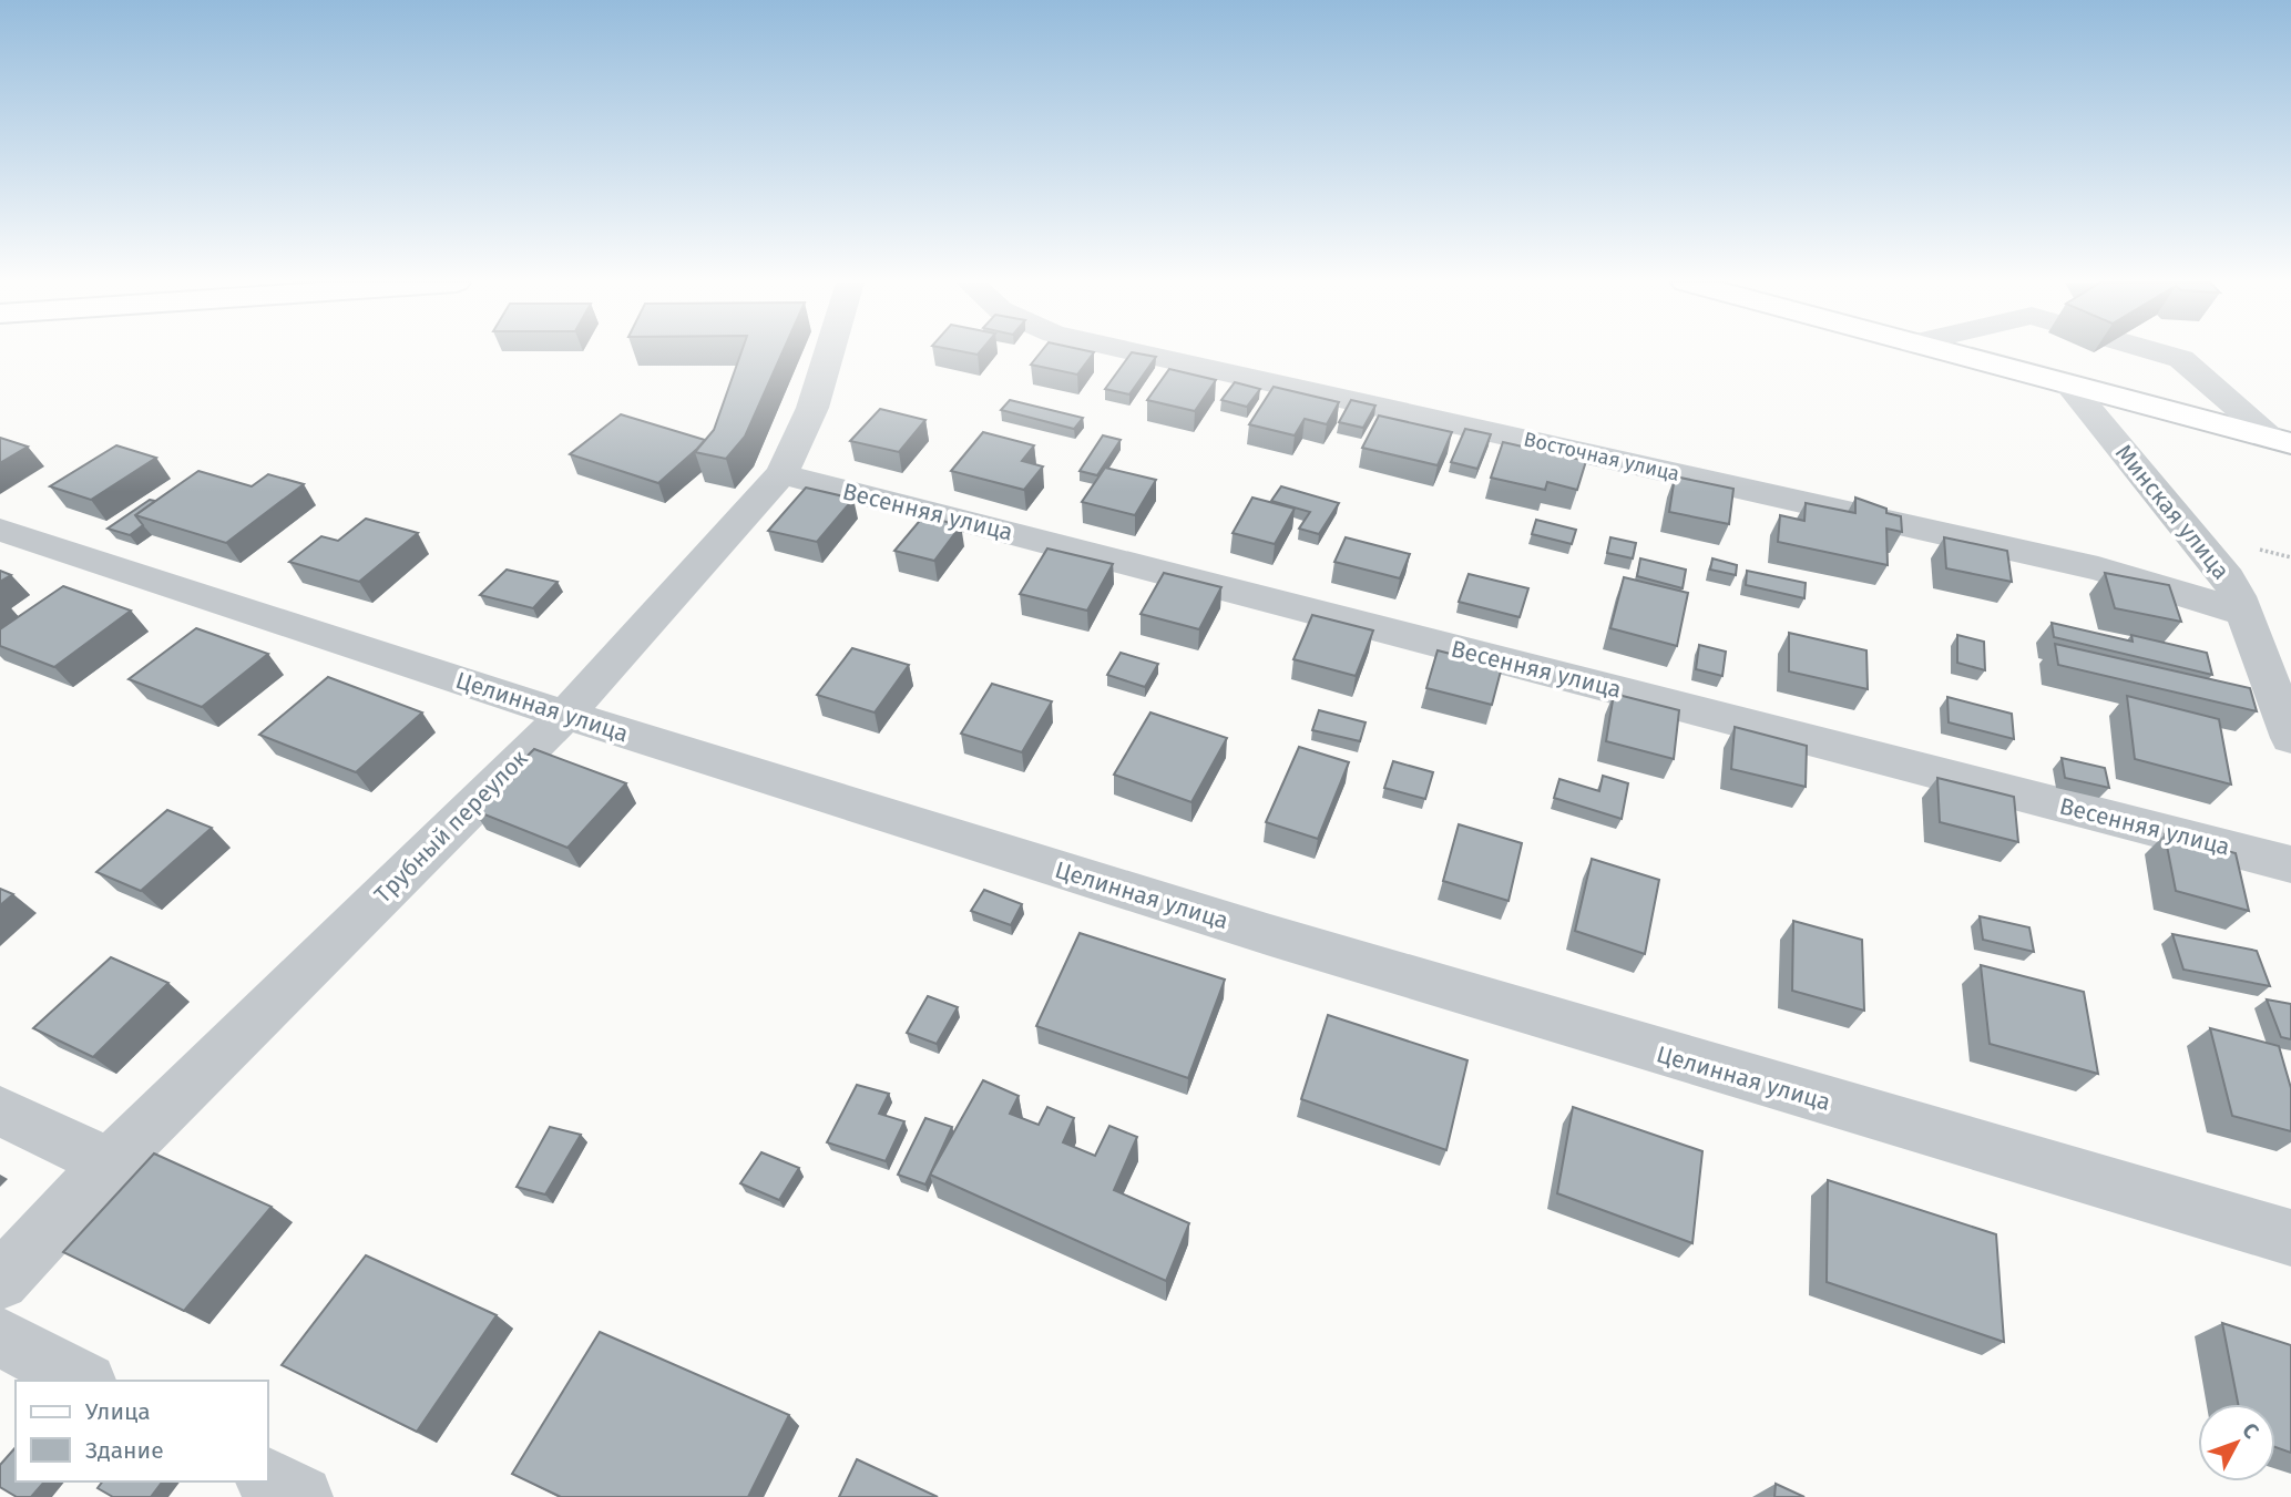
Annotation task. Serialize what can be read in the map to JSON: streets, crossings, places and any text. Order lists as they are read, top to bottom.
{
  "streets": {
    "street": [
      "Восточная улица",
      "Весенняя улица",
      "Минская улица",
      "Целинная улица",
      "Трубный переулок"
    ]
  },
  "crossings": [
    ["Восточная улица", "Минская улица"],
    ["Весенняя улица", "Трубный переулок"],
    ["Целинная улица", "Трубный переулок"]
  ],
  "legend": ["Улица", "Здание"],
  "north": "top right"
}
